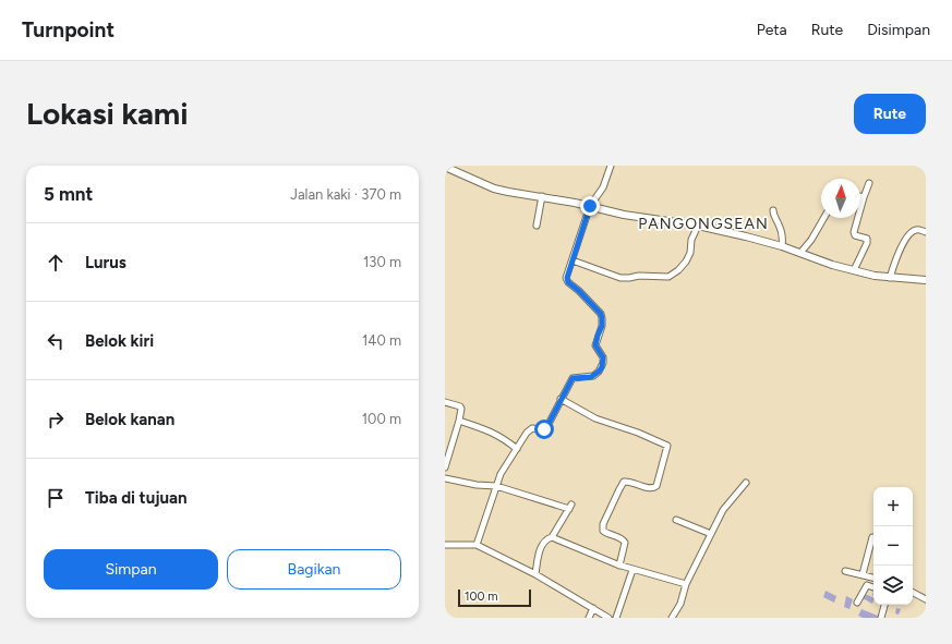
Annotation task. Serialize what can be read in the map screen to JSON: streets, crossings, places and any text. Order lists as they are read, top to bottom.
{
  "districts": ["PANGONGSEAN"],
  "scale_bar": "100 m",
  "north": "top",
  "page": {
    "header": "Turnpoint",
    "nav": ["Peta", "Rute", "Disimpan"],
    "buttons": [
      "Rute",
      ["Simpan", "Bagikan"]
    ],
    "title": "Lokasi kami",
    "heading": ["5 mnt", "Jalan kaki · 370 m"],
    "list": [
      ["Lurus", "130 m"],
      ["Belok kiri", "140 m"],
      ["Belok kanan", "100 m"],
      "Tiba di tujuan"
    ],
    "map_buttons": ["+", "−"],
    "scale": "100 m"
  }
}
